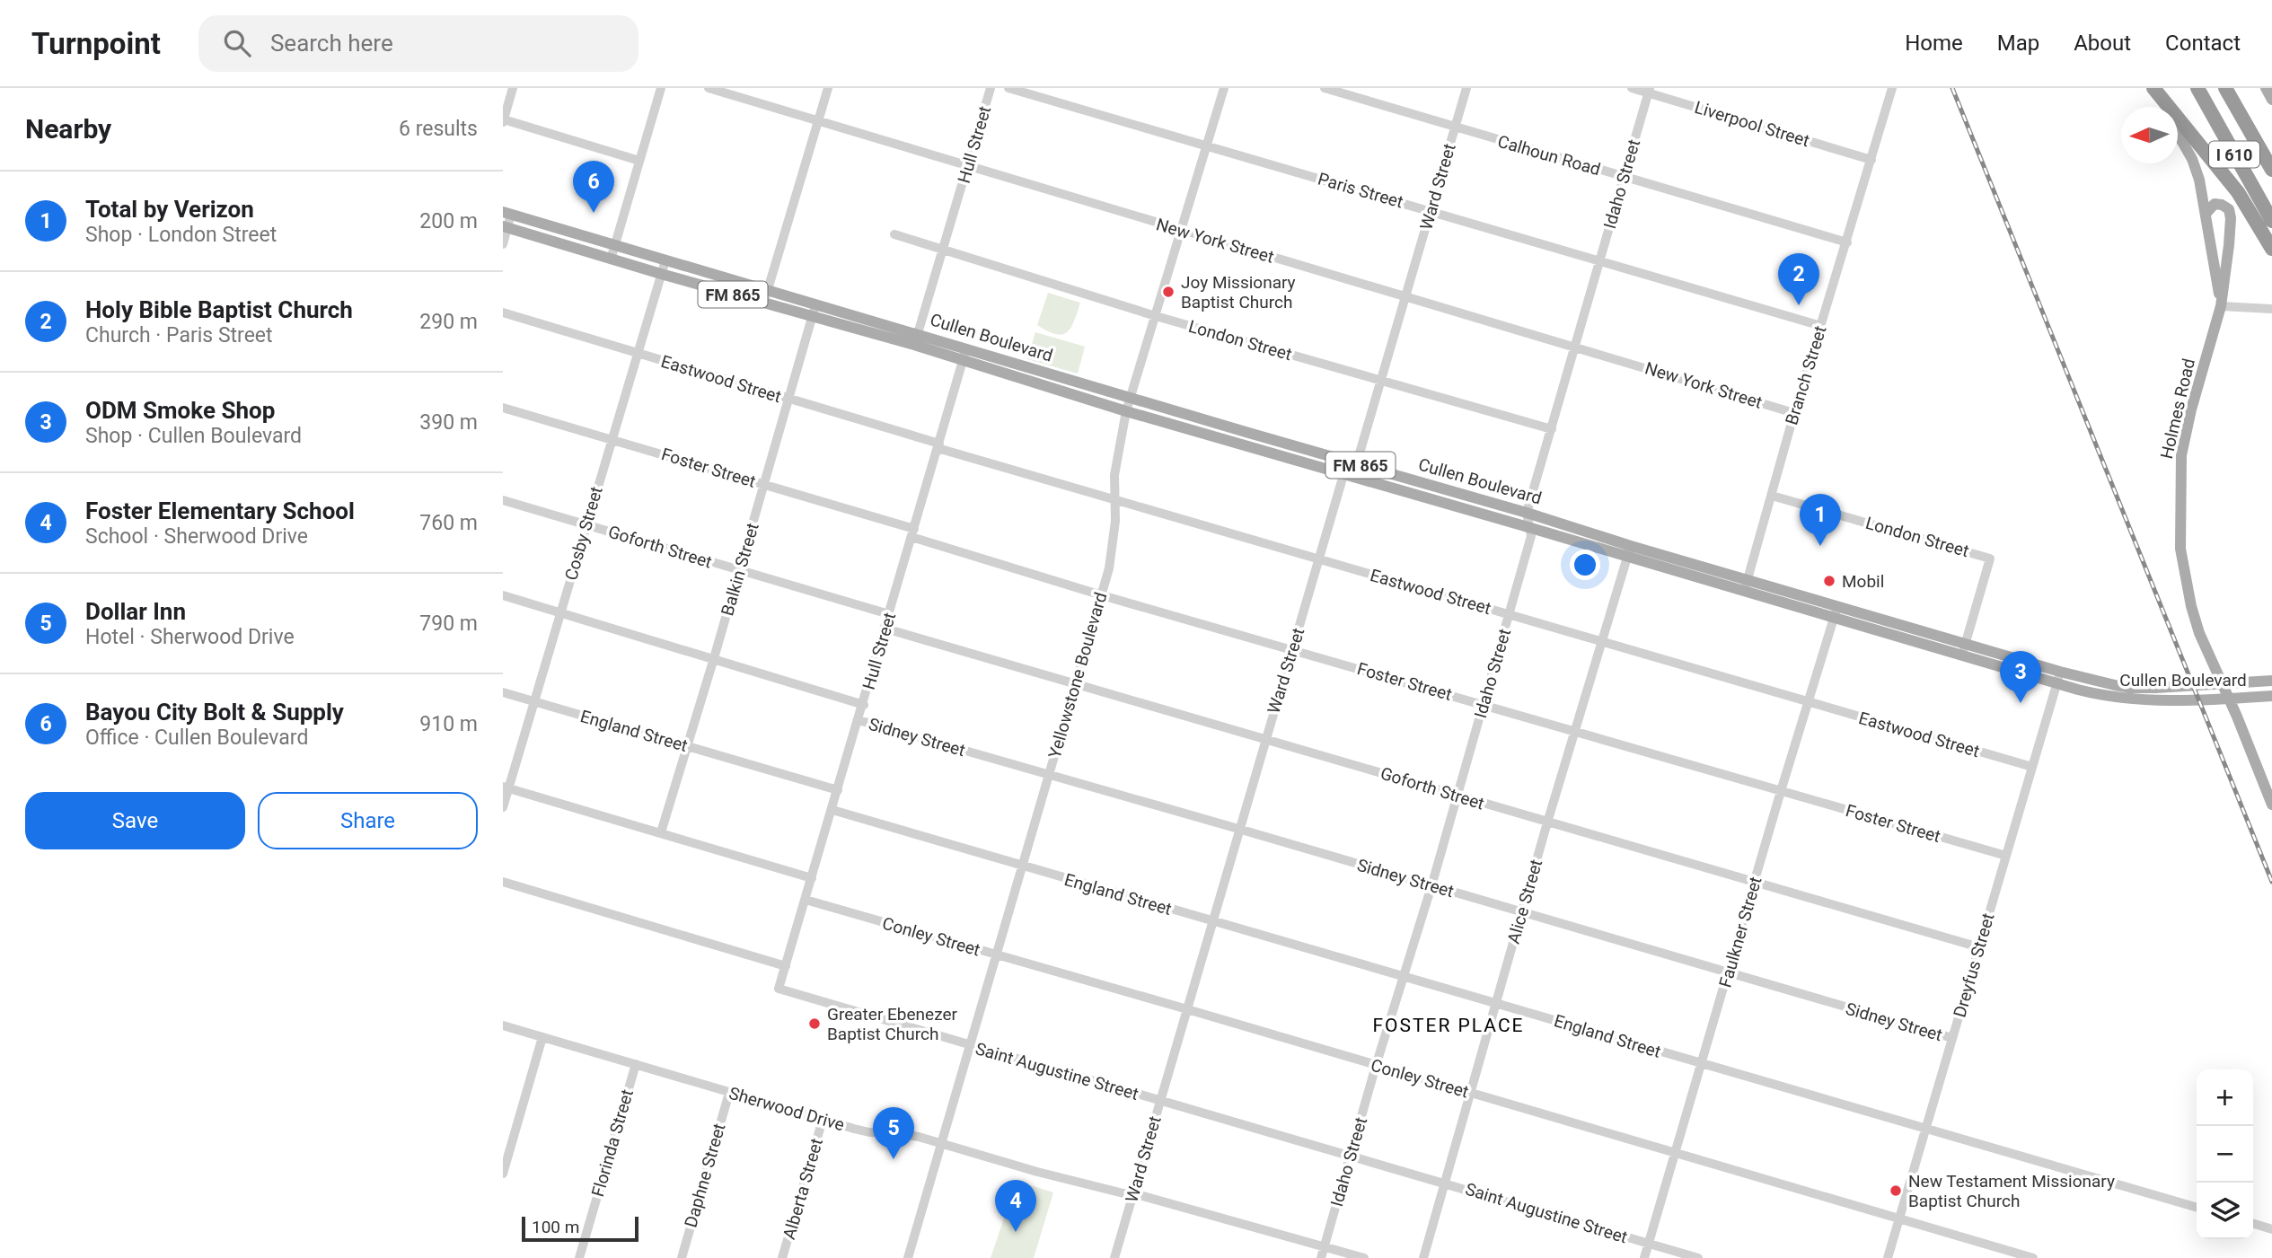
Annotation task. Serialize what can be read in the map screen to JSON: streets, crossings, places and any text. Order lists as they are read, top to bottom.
{
  "streets": {
    "highway": ["I 610"],
    "main road": ["FM 865", "Cullen Boulevard", "Holmes Road"],
    "street": [
      "Liverpool Street",
      "Hull Street",
      "Calhoun Road",
      "Idaho Street",
      "Ward Street",
      "Paris Street",
      "New York Street",
      "London Street",
      "Branch Street",
      "Eastwood Street",
      "Foster Street",
      "Cosby Street",
      "Goforth Street",
      "Balkin Street",
      "Yellowstone Boulevard",
      "England Street",
      "Sidney Street",
      "Alice Street",
      "Faulkner Street",
      "Conley Street",
      "Dreyfus Street",
      "Saint Augustine Street",
      "Sherwood Drive",
      "Florinda Street",
      "Daphne Street",
      "Alberta Street"
    ]
  },
  "crossings": [
    ["Liverpool Street", "Idaho Street"],
    ["Liverpool Street", "Branch Street"],
    ["Hull Street", "New York Street"],
    ["Hull Street", "Cullen Boulevard"],
    ["Hull Street", "London Street"],
    ["Hull Street", "Eastwood Street"],
    ["Hull Street", "Foster Street"],
    ["Hull Street", "Goforth Street"],
    ["Hull Street", "England Street"],
    ["Hull Street", "Sidney Street"],
    ["Hull Street", "Conley Street"],
    ["Hull Street", "Saint Augustine Street"],
    ["Calhoun Road", "Idaho Street"],
    ["Calhoun Road", "Ward Street"],
    ["Calhoun Road", "Branch Street"],
    ["Idaho Street", "Paris Street"],
    ["Idaho Street", "New York Street"],
    ["Idaho Street", "Cullen Boulevard"],
    ["Idaho Street", "London Street"],
    ["Idaho Street", "Eastwood Street"],
    ["Idaho Street", "Foster Street"],
    ["Idaho Street", "Goforth Street"],
    ["Idaho Street", "England Street"],
    ["Idaho Street", "Sidney Street"],
    ["Idaho Street", "Conley Street"],
    ["Idaho Street", "Saint Augustine Street"],
    ["Idaho Street", "Sherwood Drive"],
    ["Ward Street", "Paris Street"],
    ["Ward Street", "New York Street"],
    ["Ward Street", "Cullen Boulevard"],
    ["Ward Street", "London Street"],
    ["Ward Street", "Eastwood Street"],
    ["Ward Street", "Foster Street"],
    ["Ward Street", "Goforth Street"],
    ["Ward Street", "England Street"],
    ["Ward Street", "Sidney Street"],
    ["Ward Street", "Conley Street"],
    ["Ward Street", "Saint Augustine Street"],
    ["Ward Street", "Sherwood Drive"],
    ["Paris Street", "Branch Street"],
    ["Paris Street", "Yellowstone Boulevard"],
    ["New York Street", "Branch Street"],
    ["New York Street", "Yellowstone Boulevard"],
    ["Cullen Boulevard", "London Street"],
    ["Cullen Boulevard", "Branch Street"],
    ["Cullen Boulevard", "Holmes Road"],
    ["Cullen Boulevard", "Cosby Street"],
    ["Cullen Boulevard", "Balkin Street"],
    ["Cullen Boulevard", "Yellowstone Boulevard"],
    ["Cullen Boulevard", "Alice Street"],
    ["Cullen Boulevard", "Faulkner Street"],
    ["Cullen Boulevard", "Dreyfus Street"],
    ["London Street", "Branch Street"],
    ["London Street", "Yellowstone Boulevard"],
    ["Eastwood Street", "Cosby Street"],
    ["Eastwood Street", "Balkin Street"],
    ["Eastwood Street", "Yellowstone Boulevard"],
    ["Eastwood Street", "Alice Street"],
    ["Eastwood Street", "Faulkner Street"],
    ["Eastwood Street", "Dreyfus Street"],
    ["Foster Street", "Cosby Street"],
    ["Foster Street", "Balkin Street"],
    ["Foster Street", "Yellowstone Boulevard"],
    ["Foster Street", "Alice Street"],
    ["Foster Street", "Faulkner Street"],
    ["Foster Street", "Dreyfus Street"],
    ["Cosby Street", "Goforth Street"],
    ["Cosby Street", "England Street"],
    ["Cosby Street", "Sidney Street"],
    ["Goforth Street", "Balkin Street"],
    ["Goforth Street", "Yellowstone Boulevard"],
    ["Goforth Street", "Alice Street"],
    ["Goforth Street", "Faulkner Street"],
    ["Goforth Street", "Dreyfus Street"],
    ["Balkin Street", "England Street"],
    ["Balkin Street", "Sidney Street"],
    ["Yellowstone Boulevard", "England Street"],
    ["Yellowstone Boulevard", "Sidney Street"],
    ["Yellowstone Boulevard", "Conley Street"],
    ["Yellowstone Boulevard", "Saint Augustine Street"],
    ["Yellowstone Boulevard", "Sherwood Drive"],
    ["England Street", "Alice Street"],
    ["England Street", "Faulkner Street"],
    ["England Street", "Dreyfus Street"],
    ["Sidney Street", "Alice Street"],
    ["Sidney Street", "Faulkner Street"],
    ["Sidney Street", "Dreyfus Street"],
    ["Alice Street", "Conley Street"],
    ["Alice Street", "Saint Augustine Street"],
    ["Faulkner Street", "Conley Street"],
    ["Faulkner Street", "Saint Augustine Street"],
    ["Conley Street", "Dreyfus Street"],
    ["Sherwood Drive", "Florinda Street"],
    ["Sherwood Drive", "Daphne Street"],
    ["Sherwood Drive", "Alberta Street"]
  ],
  "districts": ["FOSTER PLACE"],
  "places": [
    "Joy Missionary Baptist Church",
    "Mobil",
    "Greater Ebenezer Baptist Church",
    "New Testament Missionary Baptist Church"
  ],
  "scale_bar": "100 m",
  "north": "left",
  "page": {
    "header": "Turnpoint",
    "search": "Search here",
    "nav": [
      "Home",
      "Map",
      "About",
      "Contact"
    ],
    "heading": ["Nearby", "6 results"],
    "pins": [
      "6",
      "2",
      "1",
      "3",
      "5",
      "4"
    ],
    "list": [
      {
        "mark": "1",
        "name": "Total by Verizon",
        "note": "Shop · London Street",
        "value": "200 m"
      },
      {
        "mark": "2",
        "name": "Holy Bible Baptist Church",
        "note": "Church · Paris Street",
        "value": "290 m"
      },
      {
        "mark": "3",
        "name": "ODM Smoke Shop",
        "note": "Shop · Cullen Boulevard",
        "value": "390 m"
      },
      {
        "mark": "4",
        "name": "Foster Elementary School",
        "note": "School · Sherwood Drive",
        "value": "760 m"
      },
      {
        "mark": "5",
        "name": "Dollar Inn",
        "note": "Hotel · Sherwood Drive",
        "value": "790 m"
      },
      {
        "mark": "6",
        "name": "Bayou City Bolt & Supply",
        "note": "Office · Cullen Boulevard",
        "value": "910 m"
      }
    ],
    "buttons": ["Save", "Share"],
    "map_buttons": ["+", "−"],
    "scale": "100 m"
  }
}
